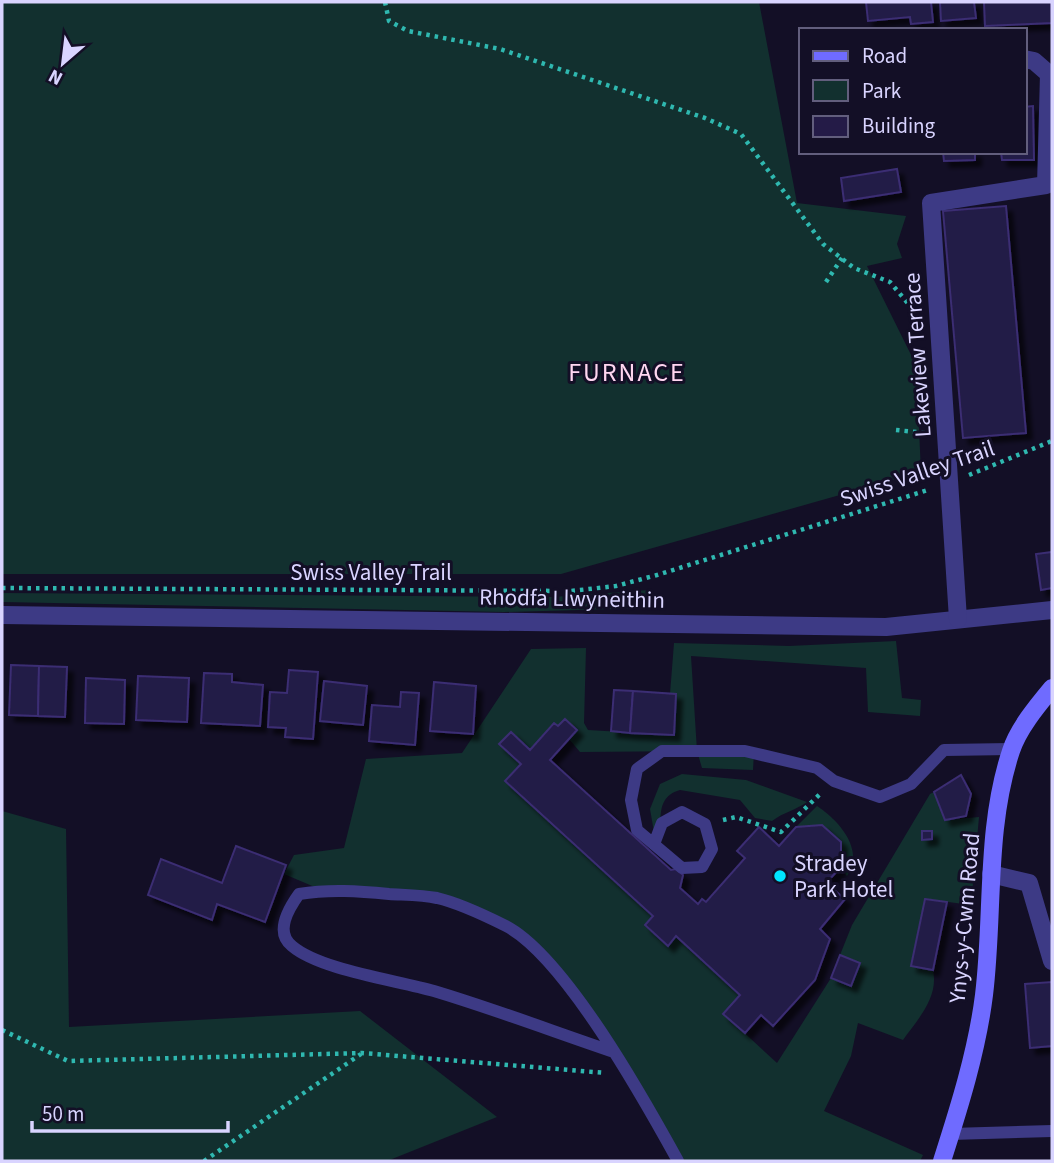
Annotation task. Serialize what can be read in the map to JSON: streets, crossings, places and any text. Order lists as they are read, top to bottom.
{
  "streets": {
    "main road": ["Ynys-y-Cwm Road"],
    "street": ["Lakeview Terrace", "Rhodfa Llwyneithin"],
    "path": ["Swiss Valley Trail"]
  },
  "crossings": [
    ["Lakeview Terrace", "Swiss Valley Trail"],
    ["Lakeview Terrace", "Rhodfa Llwyneithin"]
  ],
  "districts": ["FURNACE"],
  "places": ["Stradey Park Hotel"],
  "legend": ["Road", "Park", "Building"],
  "scale_bar": "50 m",
  "north": "bottom left"
}
